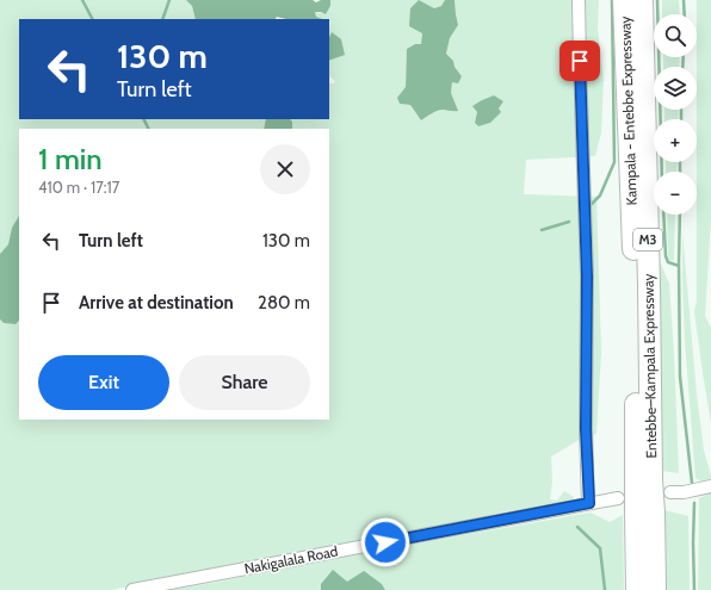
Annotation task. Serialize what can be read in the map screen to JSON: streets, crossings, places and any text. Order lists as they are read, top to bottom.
{
  "streets": {
    "highway": ["Kampala - Entebbe Expressway", "M3", "Entebbe–Kampala Expressway"],
    "street": ["Nakigalala Road"]
  },
  "crossings": [
    ["Kampala - Entebbe Expressway", "Entebbe–Kampala Expressway"]
  ],
  "page": {
    "map_buttons": ["+", "−"],
    "turn": ["130 m", "Turn left"],
    "heading": ["1 min", "410 m · 17:17"],
    "list": [
      {
        "name": "Turn left",
        "value": "130 m"
      },
      {
        "name": "Arrive at destination",
        "value": "280 m"
      }
    ],
    "buttons": ["Exit", "Share"]
  }
}
